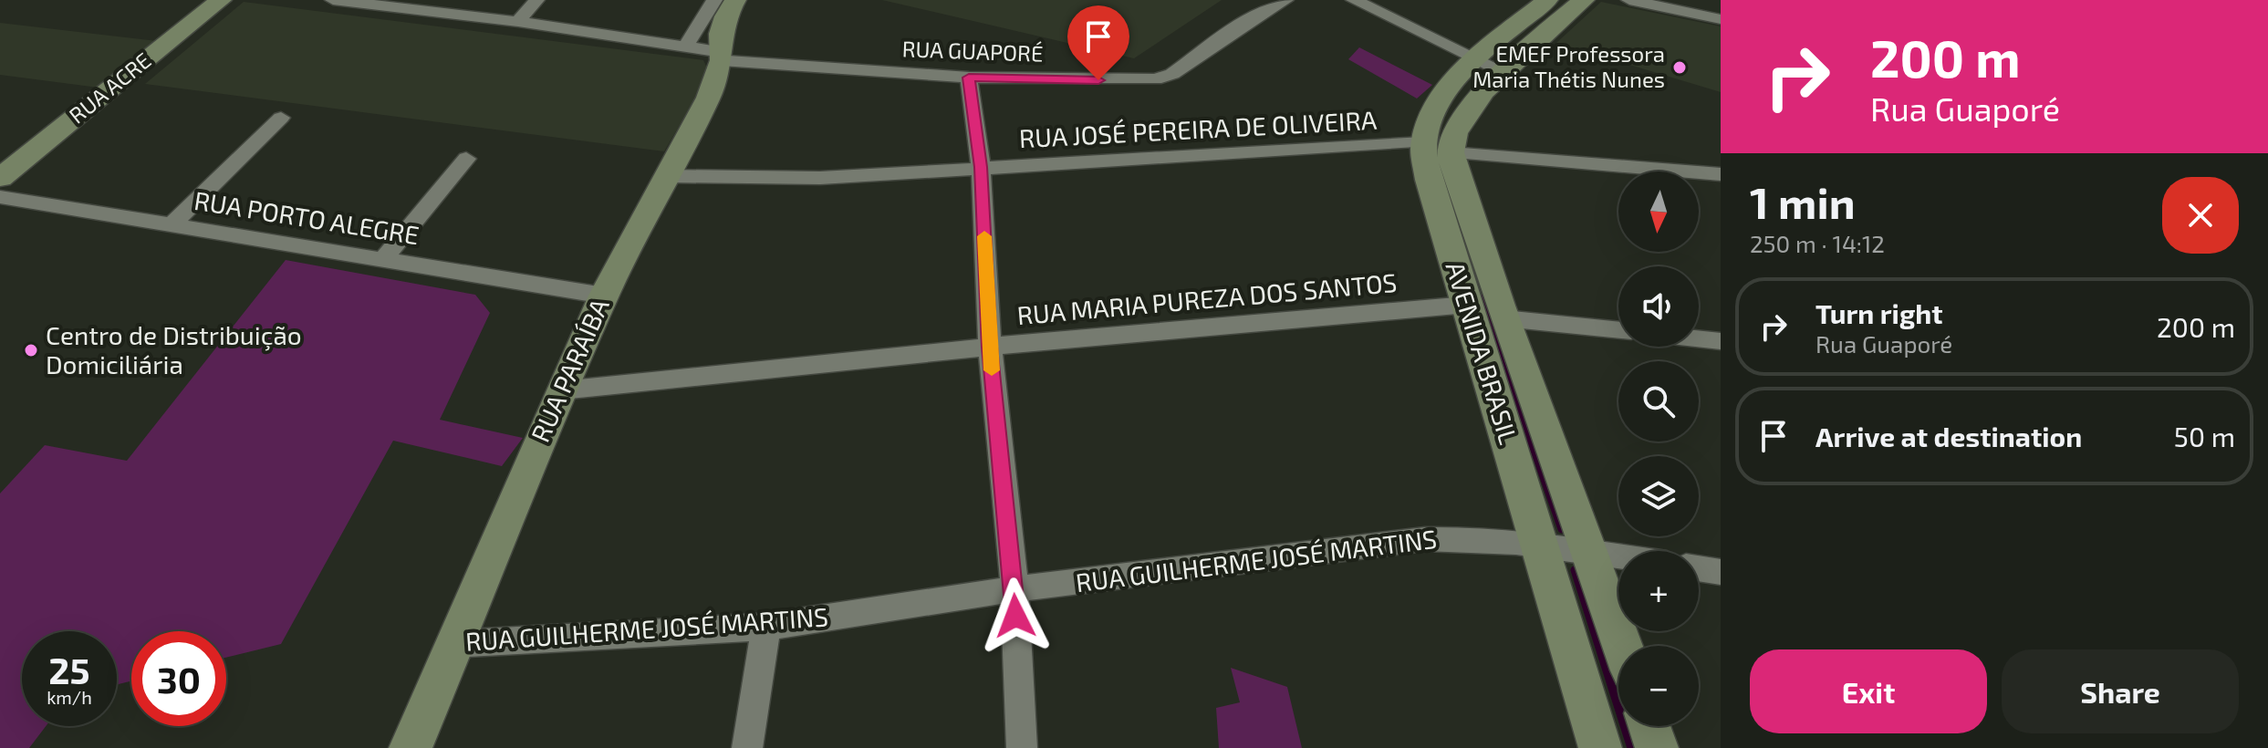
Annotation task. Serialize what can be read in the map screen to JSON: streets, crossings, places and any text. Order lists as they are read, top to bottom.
{
  "streets": {
    "street": [
      "RUA GUAPORÉ",
      "RUA ACRE",
      "RUA JOSÉ PEREIRA DE OLIVEIRA",
      "RUA PORTO ALEGRE",
      "RUA MARIA PUREZA DOS SANTOS",
      "AVENIDA BRASIL",
      "RUA PARAÍBA",
      "RUA GUILHERME JOSÉ MARTINS"
    ]
  },
  "crossings": [
    ["RUA GUAPORÉ", "RUA PARAÍBA"],
    ["RUA JOSÉ PEREIRA DE OLIVEIRA", "AVENIDA BRASIL"],
    ["RUA JOSÉ PEREIRA DE OLIVEIRA", "RUA PARAÍBA"],
    ["RUA PORTO ALEGRE", "RUA PARAÍBA"],
    ["RUA MARIA PUREZA DOS SANTOS", "AVENIDA BRASIL"],
    ["RUA MARIA PUREZA DOS SANTOS", "RUA PARAÍBA"],
    ["AVENIDA BRASIL", "RUA GUILHERME JOSÉ MARTINS"],
    ["RUA PARAÍBA", "RUA GUILHERME JOSÉ MARTINS"]
  ],
  "places": ["EMEF Professora Maria Thétis Nunes", "Centro de Distribuição Domiciliária"],
  "north": "bottom",
  "page": {
    "turn": ["200 m", "Rua Guaporé"],
    "heading": ["1 min", "250 m · 14:12"],
    "map_buttons": ["+", "−"],
    "list": [
      {
        "name": "Turn right",
        "note": "Rua Guaporé",
        "value": "200 m"
      },
      {
        "name": "Arrive at destination",
        "value": "50 m"
      }
    ],
    "speed": "25 km/h",
    "limit": "30",
    "buttons": ["Exit", "Share"]
  }
}
